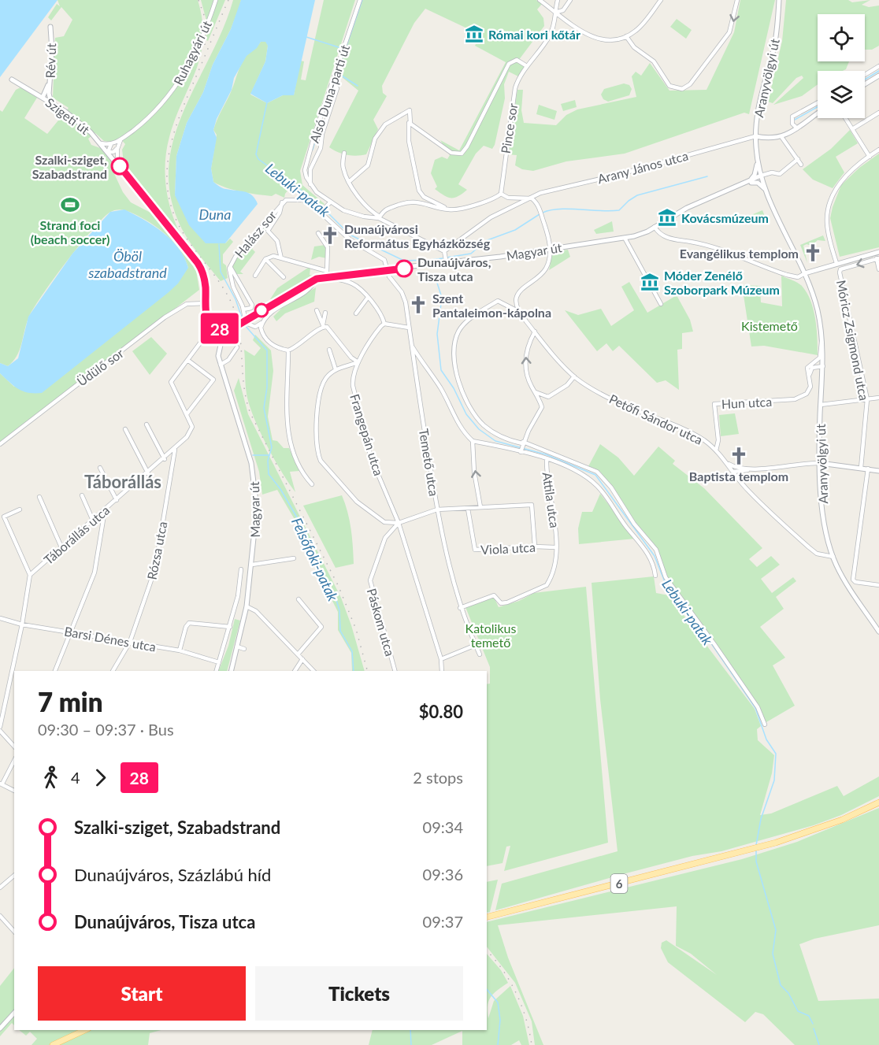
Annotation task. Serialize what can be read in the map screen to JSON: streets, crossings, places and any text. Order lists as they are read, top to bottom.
{
  "streets": {
    "main road": ["6"],
    "street": [
      "Ruhagyári út",
      "Rév út",
      "Aranyvölgyi út",
      "Alsó Duna-parti út",
      "Szigeti út",
      "Pince sor",
      "Arany János utca",
      "Halász sor",
      "Magyar út",
      "Móricz Zsigmond utca",
      "Üdülő sor",
      "Hun utca",
      "Petőfi Sándor utca",
      "Frangepán utca",
      "Temető utca",
      "Attila utca",
      "Táborállás utca",
      "Viola utca",
      "Rózsa utca",
      "Páskom utca",
      "Barsi Dénes utca"
    ]
  },
  "crossings": [
    ["Ruhagyári út", "Szigeti út"],
    ["Rév út", "Szigeti út"],
    ["Aranyvölgyi út", "Arany János utca"],
    ["Aranyvölgyi út", "Magyar út"],
    ["Aranyvölgyi út", "Hun utca"],
    ["Aranyvölgyi út", "Petőfi Sándor utca"],
    ["Szigeti út", "Üdülő sor"],
    ["Pince sor", "Arany János utca"],
    ["Halász sor", "Temető utca"],
    ["Magyar út", "Temető utca"],
    ["Hun utca", "Petőfi Sándor utca"],
    ["Frangepán utca", "Páskom utca"],
    ["Temető utca", "Attila utca"],
    ["Attila utca", "Viola utca"],
    ["Táborállás utca", "Rózsa utca"],
    ["Rózsa utca", "Barsi Dénes utca"]
  ],
  "one_way": ["Móricz Zsigmond utca"],
  "districts": ["Táborállás"],
  "water": [
    "Lebuki-patak",
    "Duna",
    "Öböl szabadstrand",
    "Felsőfoki-patak"
  ],
  "parks": ["Kistemető", "Katolikus temető"],
  "places": {
    "museum": ["Római kori kőtár", "Kovácsmúzeum", "Móder Zenélő Szoborpark Múzeum"],
    "other": ["Szalki-sziget, Szabadstrand", "Dunaújváros, Tisza utca"],
    "sports": ["Strand foci (beach soccer)"],
    "church": [
      "Dunaújvárosi Református Egyházközség",
      "Evangélikus templom",
      "Szent Pantaleimon-kápolna",
      "Baptista templom"
    ]
  },
  "lines": ["bus line 28"],
  "page": {
    "on_map": "28",
    "heading": ["7 min", "09:30 – 09:37 · Bus", "$0.80"],
    "legs": ["4", "28", "2 stops"],
    "list": [
      {
        "name": "Szalki-sziget, Szabadstrand",
        "value": "09:34"
      },
      {
        "name": "Dunaújváros, Százlábú híd",
        "value": "09:36"
      },
      {
        "name": "Dunaújváros, Tisza utca",
        "value": "09:37"
      }
    ],
    "buttons": ["Start", "Tickets"]
  }
}
